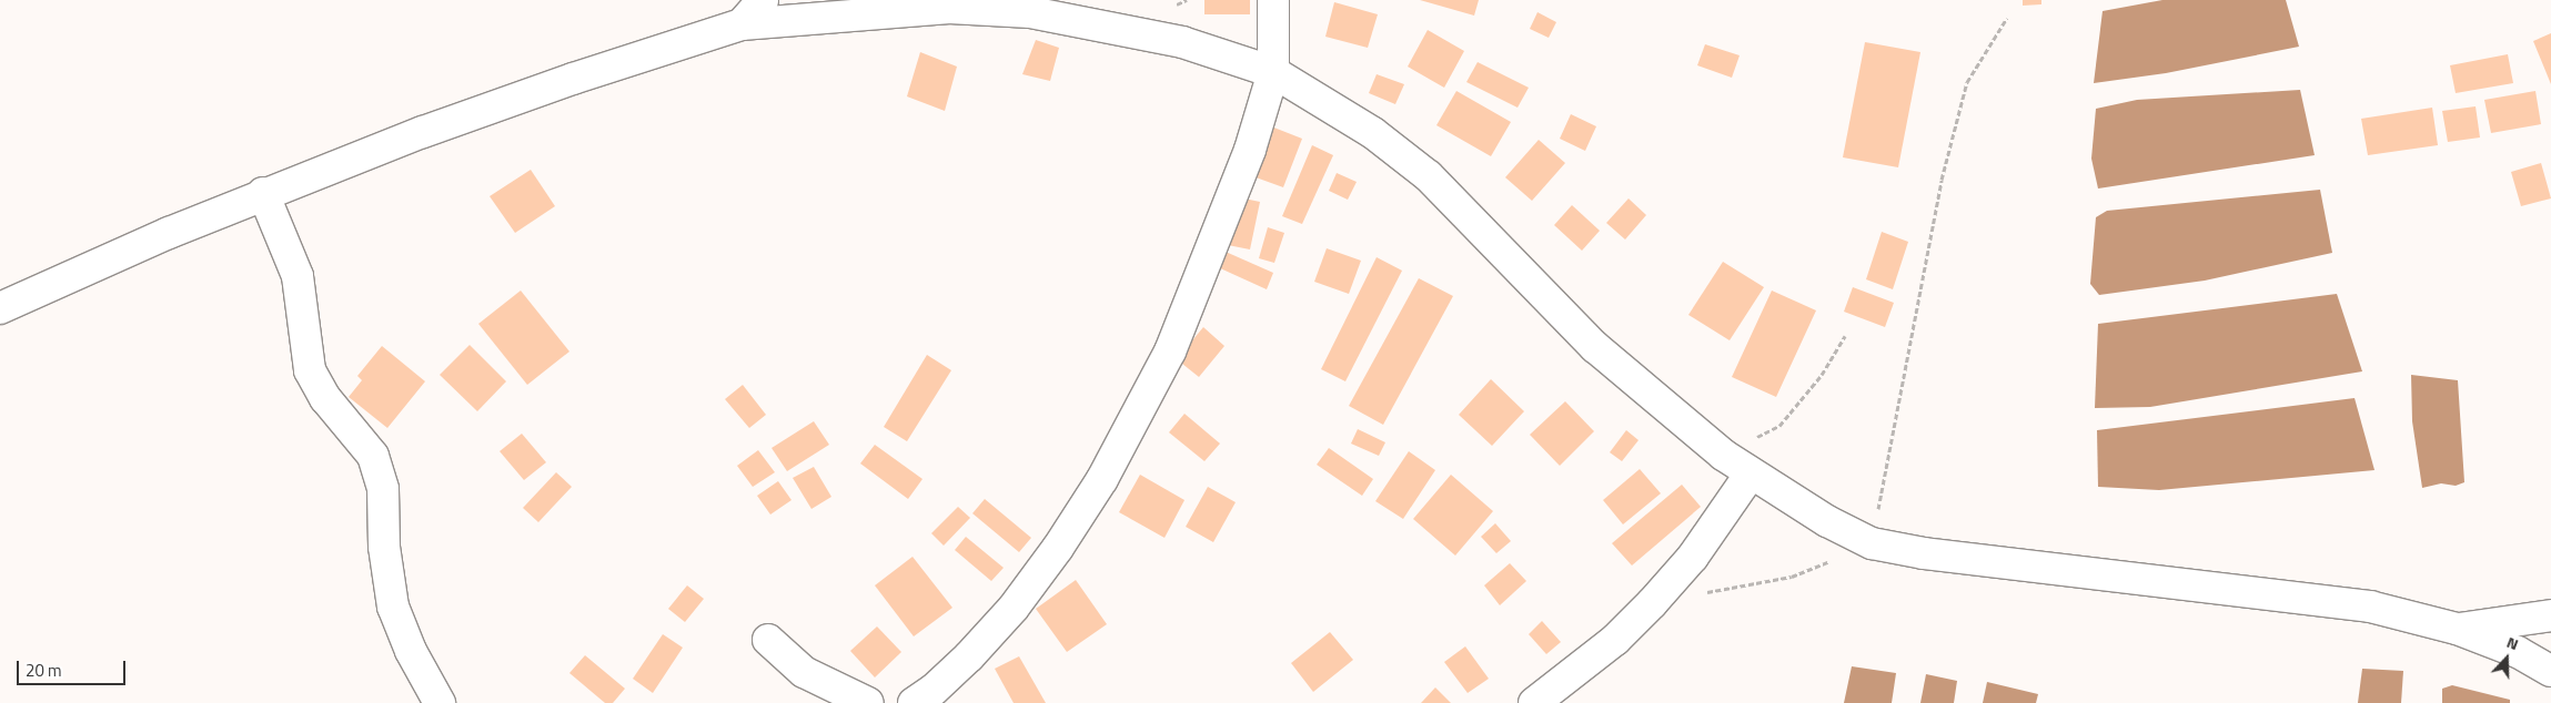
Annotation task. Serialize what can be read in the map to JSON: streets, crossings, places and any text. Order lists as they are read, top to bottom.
{
  "scale_bar": "20 m",
  "north": "top"
}
